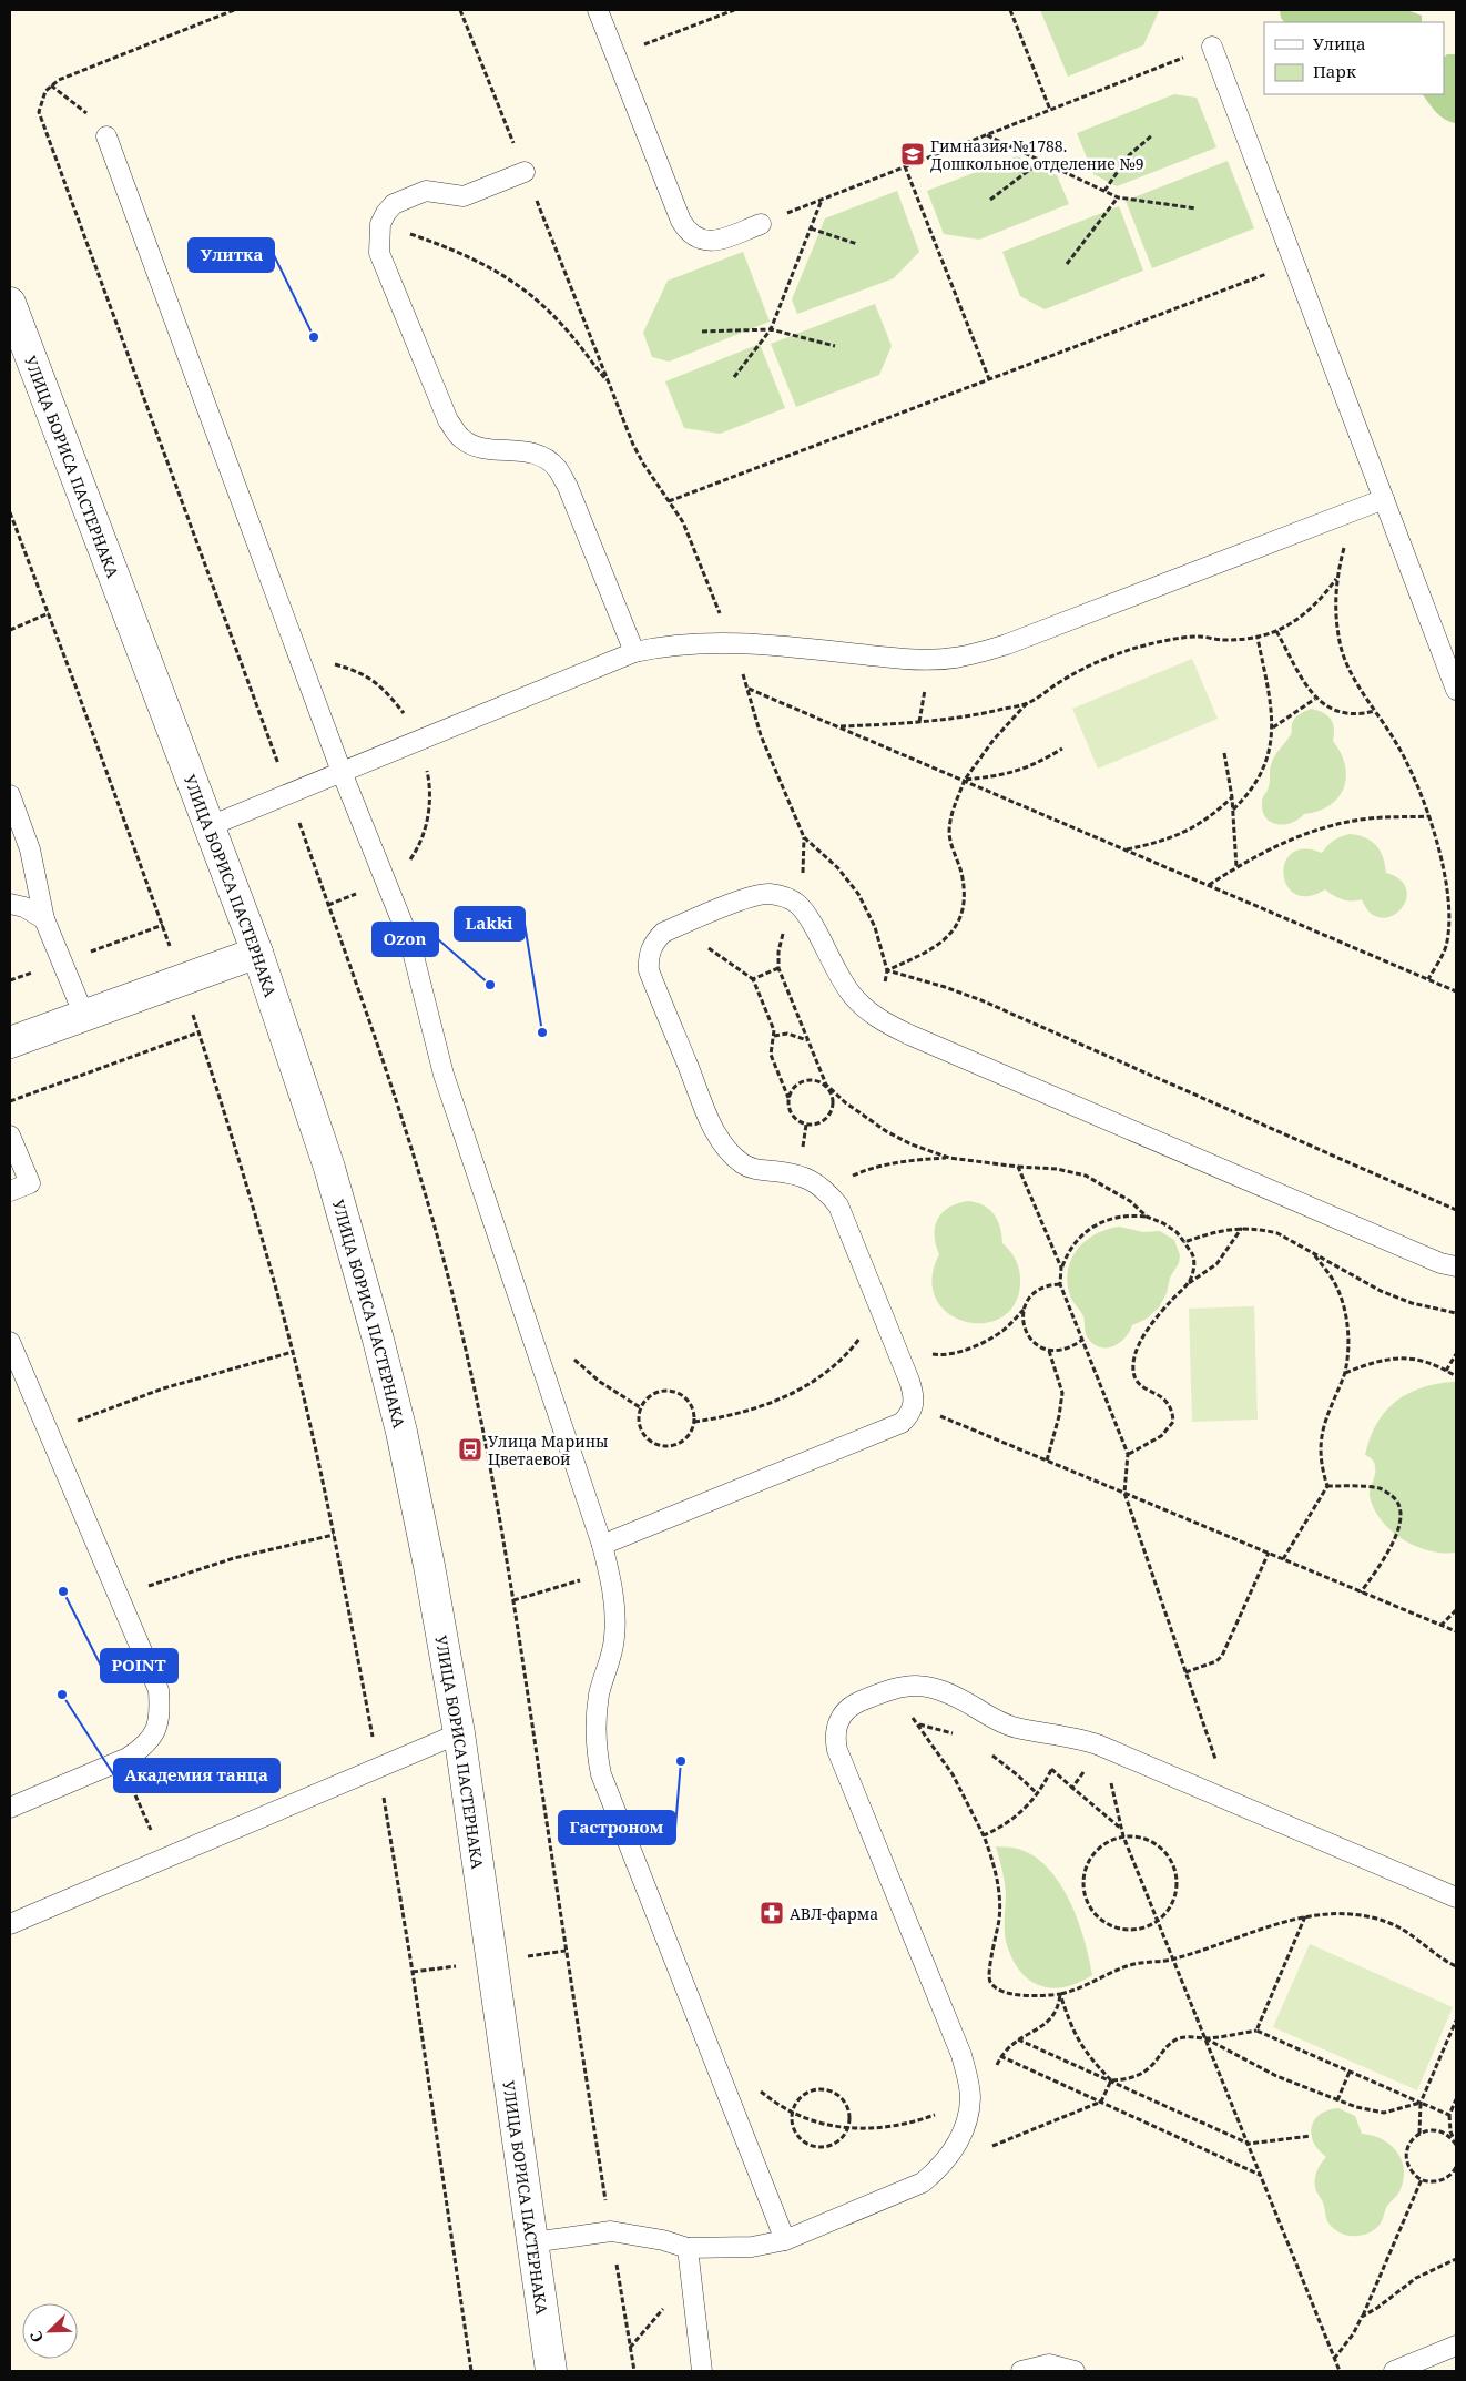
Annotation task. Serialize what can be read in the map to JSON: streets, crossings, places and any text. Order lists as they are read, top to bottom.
{
  "streets": {
    "street": ["УЛИЦА БОРИСА ПАСТЕРНАКА"]
  },
  "places": {
    "school or university": ["Гимназия №1788. Дошкольное отделение №9"],
    "other": [
      "Улитка",
      "Ozon",
      "Lakki",
      "POINT",
      "Академия танца",
      "Гастроном"
    ],
    "bus stop": ["Улица Марины Цветаевой"],
    "pharmacy": ["АВЛ-фарма"]
  },
  "legend": ["Улица", "Парк"],
  "north": "bottom left"
}
